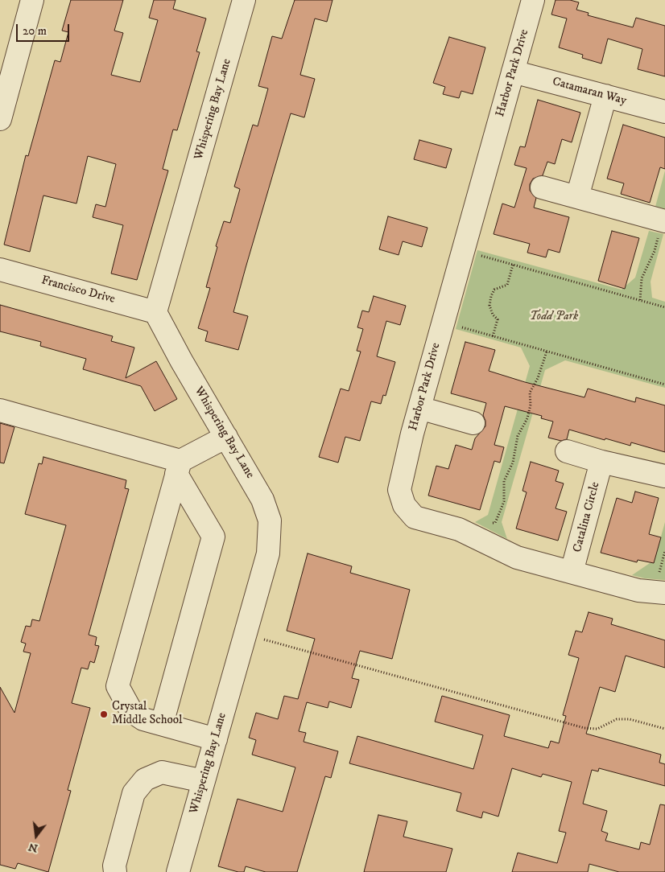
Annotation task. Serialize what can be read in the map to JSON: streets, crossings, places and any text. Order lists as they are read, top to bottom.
{
  "streets": {
    "street": [
      "Harbor Park Drive",
      "Catamaran Way",
      "Whispering Bay Lane",
      "Francisco Drive",
      "Catalina Circle"
    ]
  },
  "crossings": [
    ["Harbor Park Drive", "Catamaran Way"],
    ["Harbor Park Drive", "Catalina Circle"],
    ["Whispering Bay Lane", "Francisco Drive"]
  ],
  "parks": ["Todd Park"],
  "places": ["Crystal Middle School"],
  "scale_bar": "20 m",
  "north": "bottom"
}
